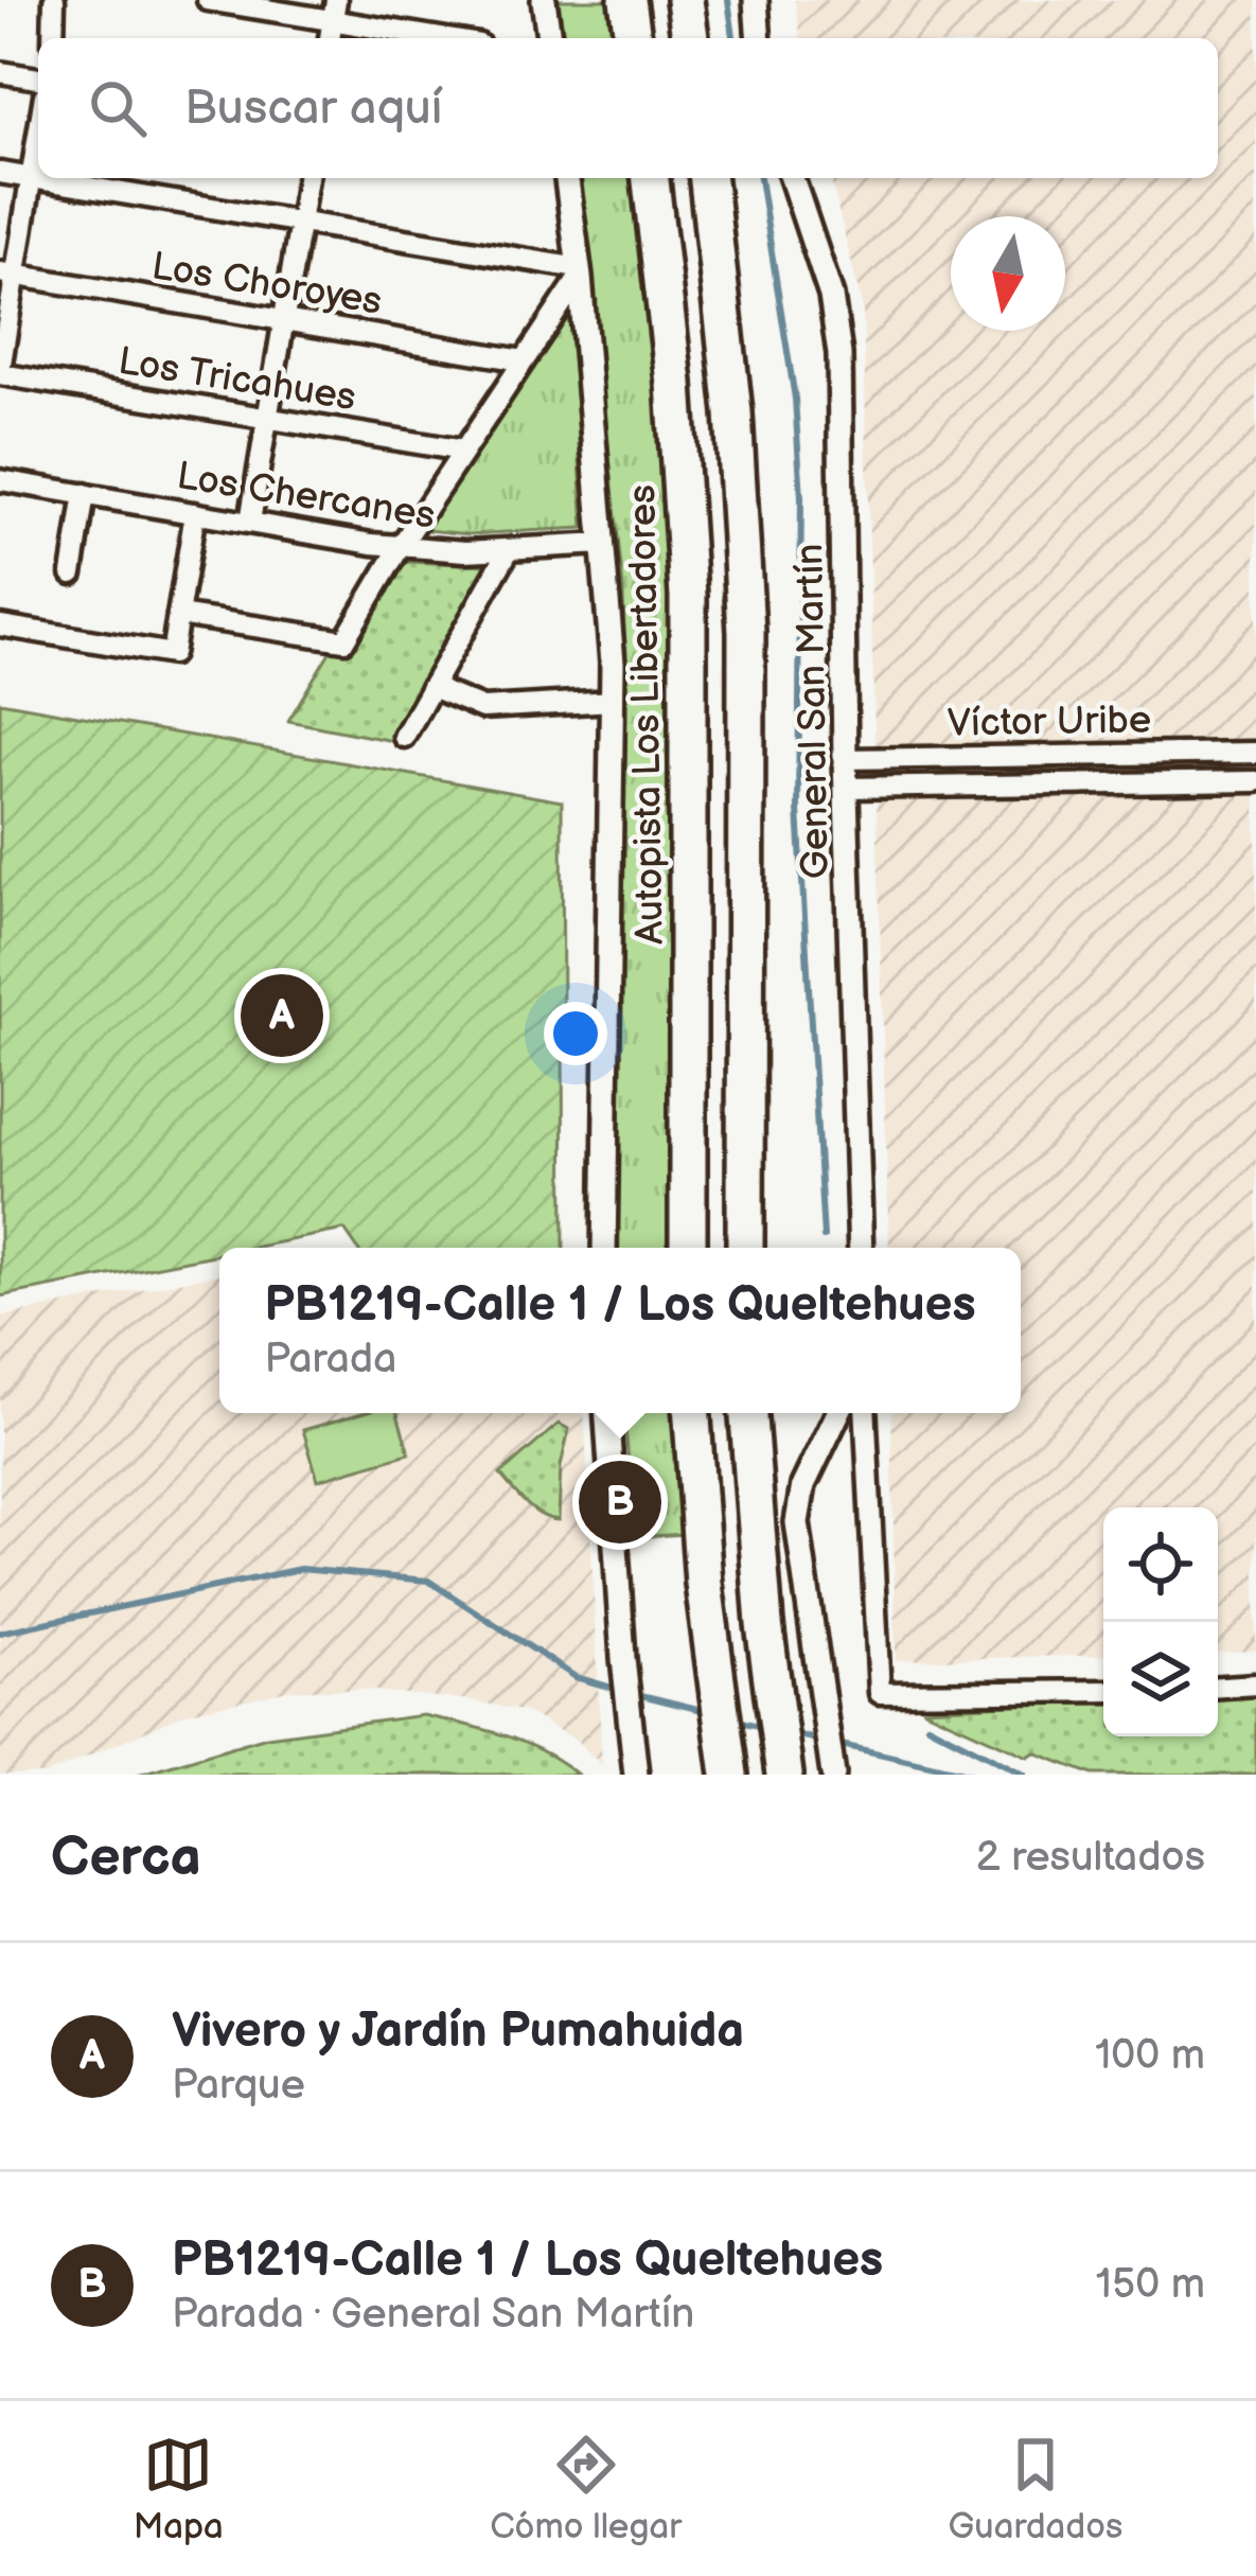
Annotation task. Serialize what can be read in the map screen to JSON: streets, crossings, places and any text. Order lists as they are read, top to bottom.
{
  "streets": {
    "highway": ["Autopista Los Libertadores"],
    "street": [
      "Los Choroyes",
      "Los Tricahues",
      "Los Chercanes",
      "General San Martín",
      "Víctor Uribe"
    ]
  },
  "crossings": [
    ["General San Martín", "Víctor Uribe"]
  ],
  "north": "bottom",
  "page": {
    "search": "Buscar aquí",
    "pins": ["A", "B"],
    "popup": ["PB1219-Calle 1 / Los Queltehues", "Parada"],
    "heading": ["Cerca", "2 resultados"],
    "list": [
      {
        "mark": "A",
        "name": "Vivero y Jardín Pumahuida",
        "note": "Parque",
        "value": "100 m"
      },
      {
        "mark": "B",
        "name": "PB1219-Calle 1 / Los Queltehues",
        "note": "Parada · General San Martín",
        "value": "150 m"
      }
    ],
    "nav": ["Mapa", "Cómo llegar", "Guardados"]
  }
}
